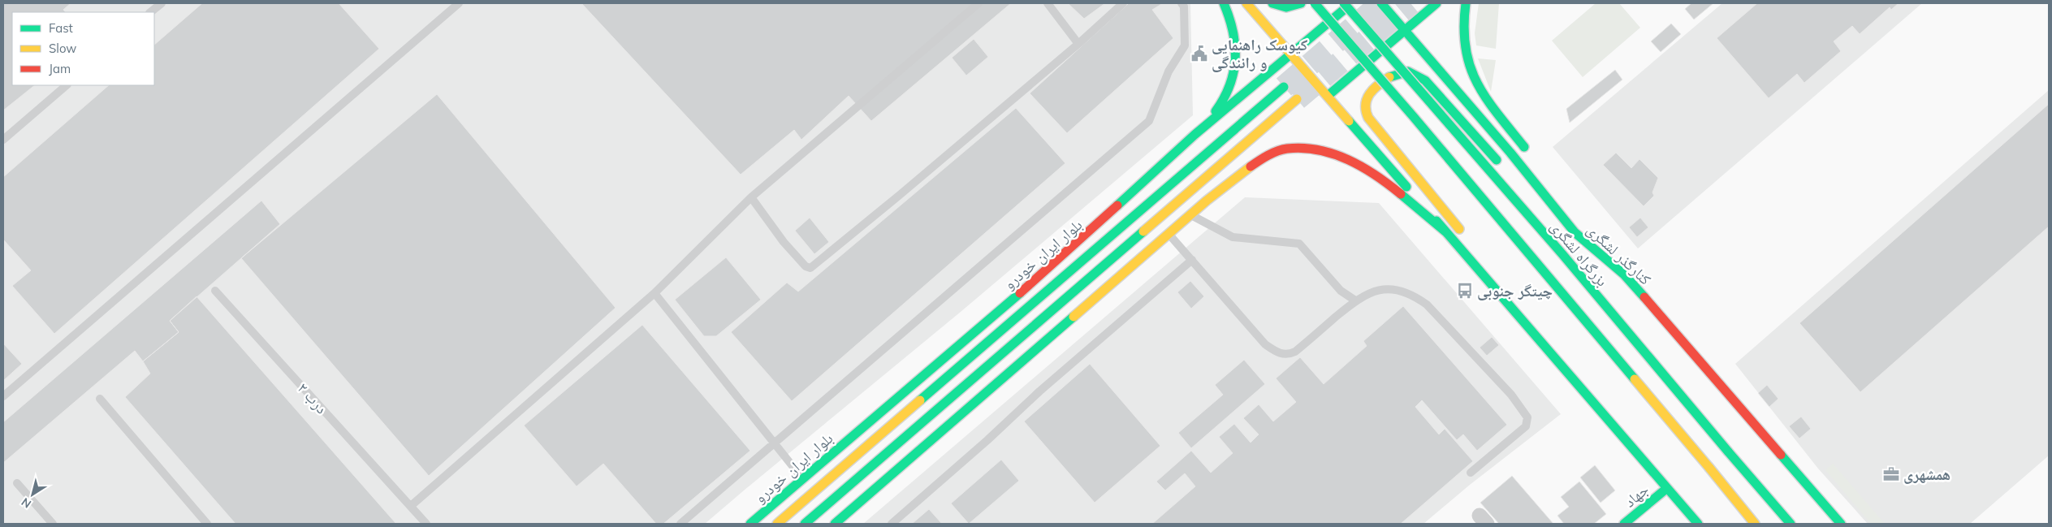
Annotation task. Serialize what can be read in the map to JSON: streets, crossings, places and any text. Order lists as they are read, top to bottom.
{
  "streets": {
    "main road": [
      "بزرگراه لشگری",
      "بلوار ایران خودرو",
      "کنارگذر لشگری",
      "جهاد"
    ],
    "lane": ["درب ۲"]
  },
  "places": {
    "public building": ["کیوسک راهنمایی و رانندگی"],
    "bus stop": ["چیتگر جنوبی"],
    "office": ["همشهری"]
  },
  "legend": ["Fast", "Slow", "Jam"],
  "north": "bottom left"
}
